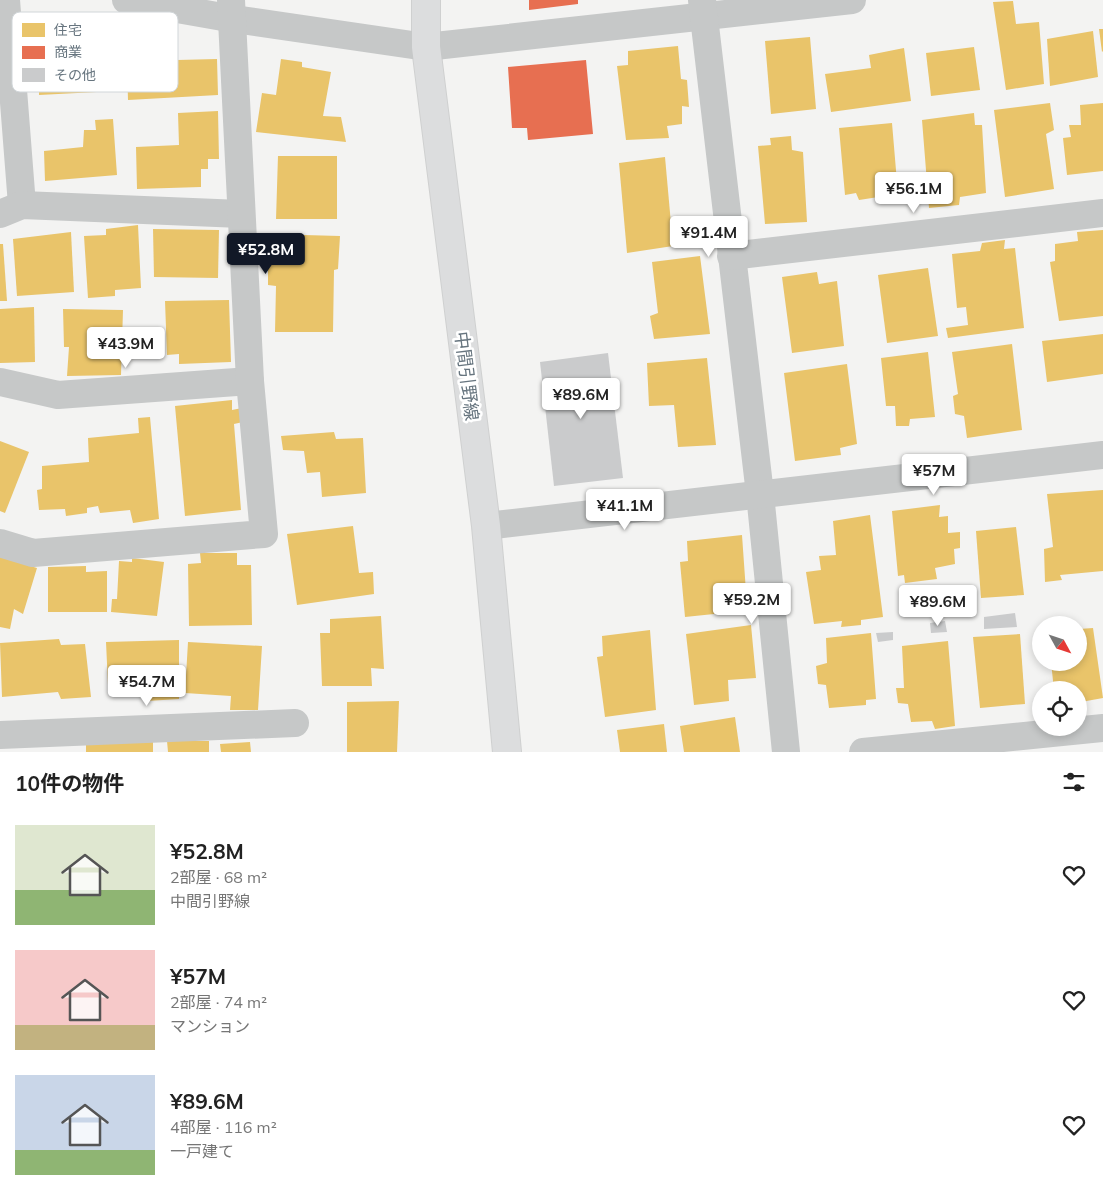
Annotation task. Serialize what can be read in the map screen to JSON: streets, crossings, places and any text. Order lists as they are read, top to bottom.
{
  "streets": {
    "main road": ["中間引野線"]
  },
  "legend": ["住宅", "商業", "その他"],
  "north": "bottom right",
  "page": {
    "price": [
      "¥56.1M",
      "¥91.4M",
      "¥52.8M",
      "¥43.9M",
      "¥89.6M",
      "¥57M",
      "¥41.1M",
      "¥59.2M",
      "¥89.6M",
      "¥54.7M"
    ],
    "heading": "10件の物件",
    "list": [
      {
        "name": "¥52.8M",
        "note": "2部屋 · 68 m² · 中間引野線"
      },
      {
        "name": "¥57M",
        "note": "2部屋 · 74 m² · マンション"
      },
      {
        "name": "¥89.6M",
        "note": "4部屋 · 116 m² · 一戸建て"
      }
    ]
  }
}
